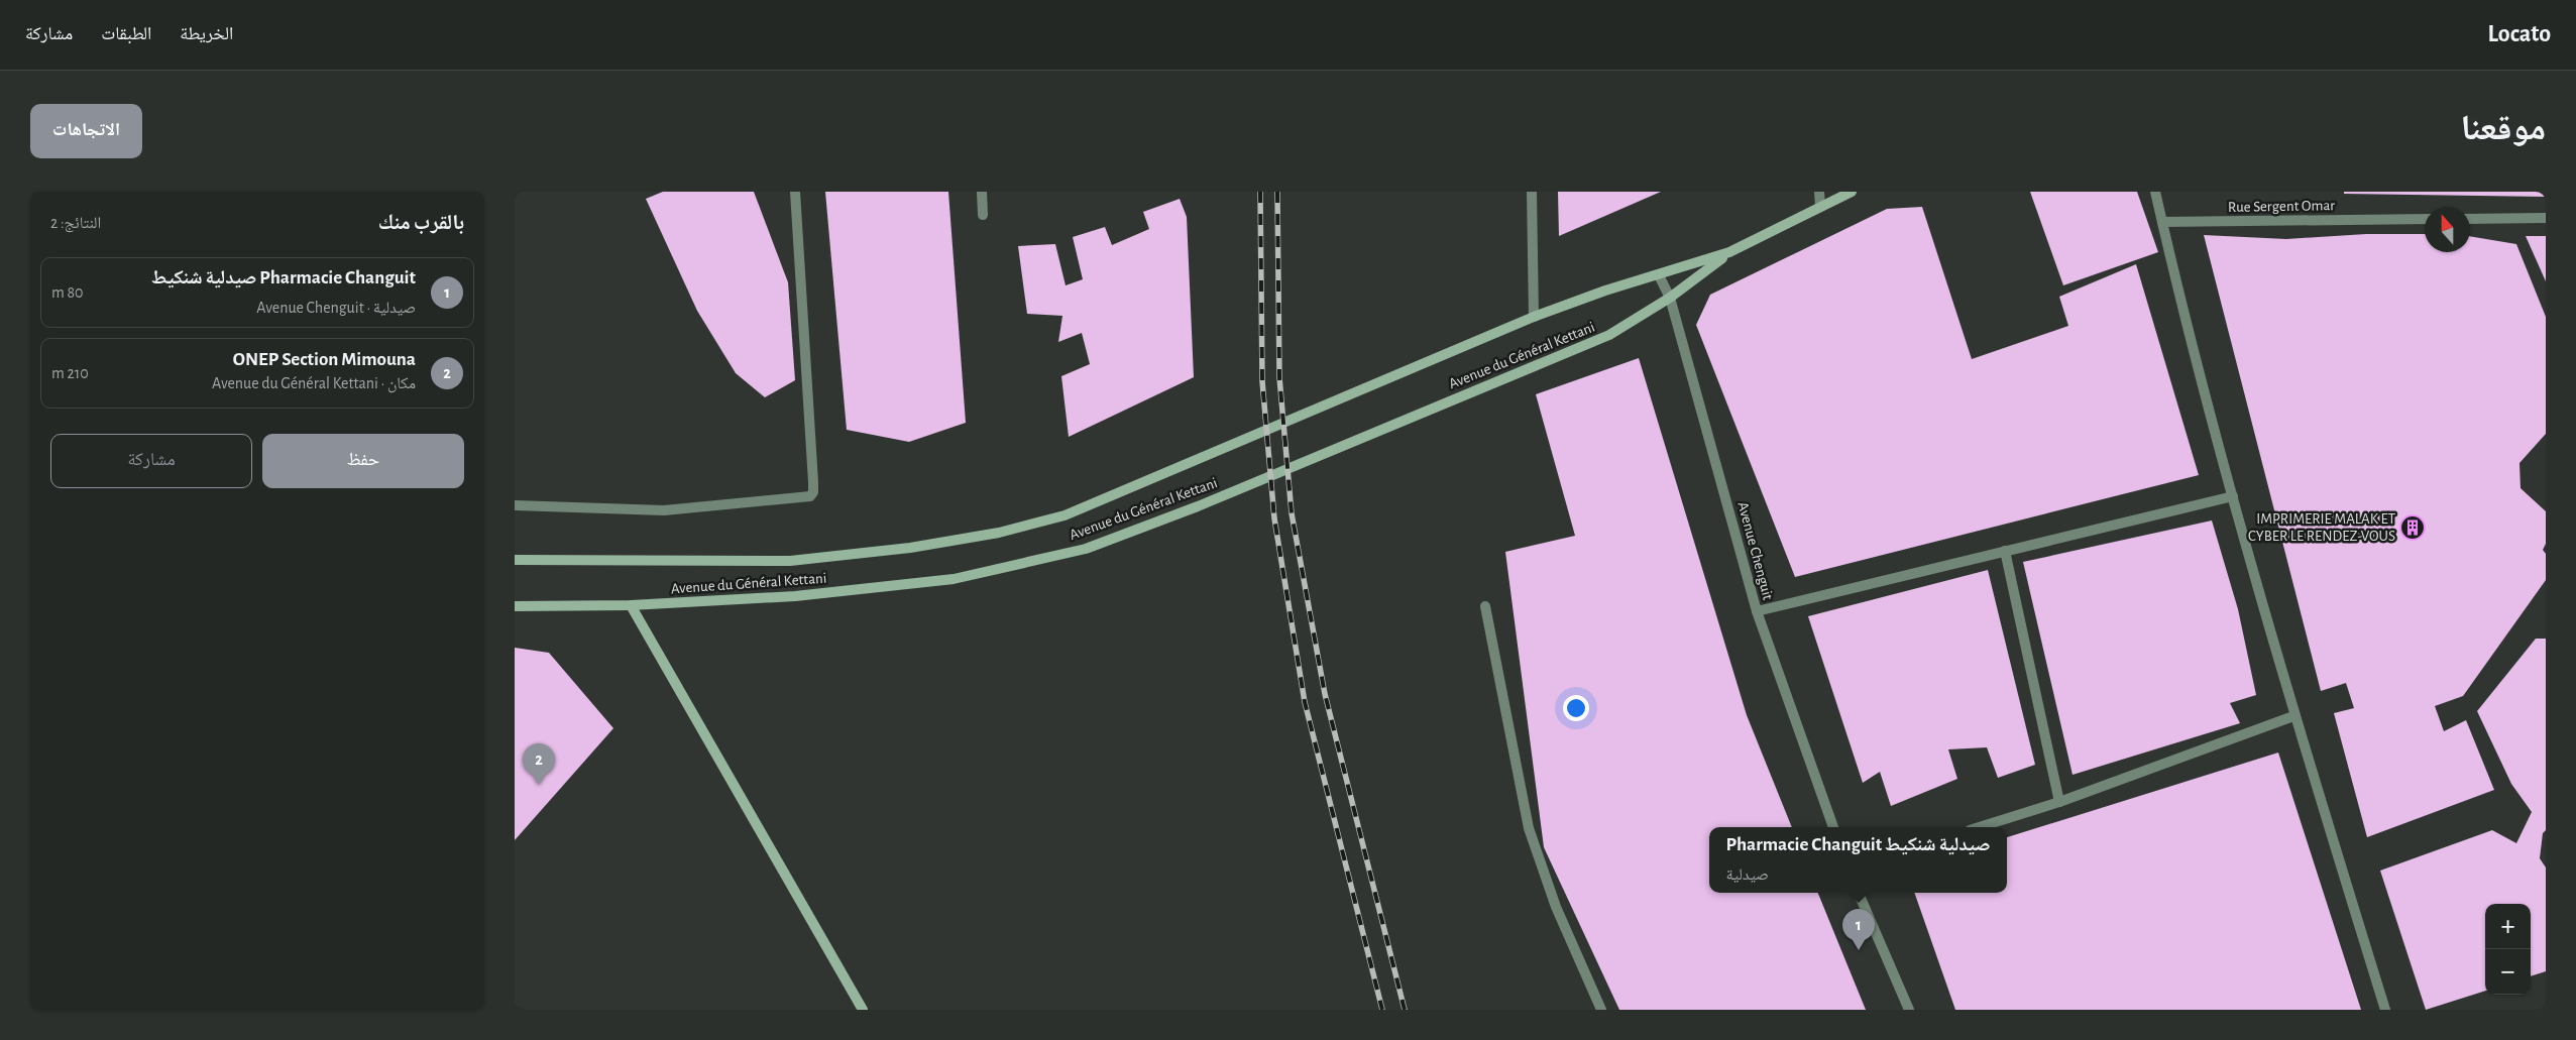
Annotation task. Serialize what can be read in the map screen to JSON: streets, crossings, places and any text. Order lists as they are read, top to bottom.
{
  "streets": {
    "street": ["Rue Sergent Omar", "Avenue du Général Kettani", "Avenue Chenguit"]
  },
  "crossings": [
    ["Avenue du Général Kettani", "Avenue Chenguit"]
  ],
  "places": {
    "building": ["IMPRIMERIE MALAK ET CYBER LE RENDEZ-VOUS"]
  },
  "north": "top",
  "page": {
    "header": "Locato",
    "nav": ["الخريطة", "الطبقات", "مشاركة"],
    "title": "موقعنا",
    "buttons": [
      "الاتجاهات",
      ["حفظ", "مشاركة"]
    ],
    "heading": ["بالقرب منك", "النتائج: 2"],
    "list": [
      {
        "mark": "1",
        "name": "Pharmacie Changuit صيدلية شنكيط",
        "note": "صيدلية · Avenue Chenguit",
        "value": "80 m"
      },
      {
        "mark": "2",
        "name": "ONEP Section Mimouna",
        "note": "مكان · Avenue du Général Kettani",
        "value": "210 m"
      }
    ],
    "pins": ["2", "1"],
    "popup": ["Pharmacie Changuit صيدلية شنكيط", "صيدلية"],
    "map_buttons": ["+", "−"]
  }
}
